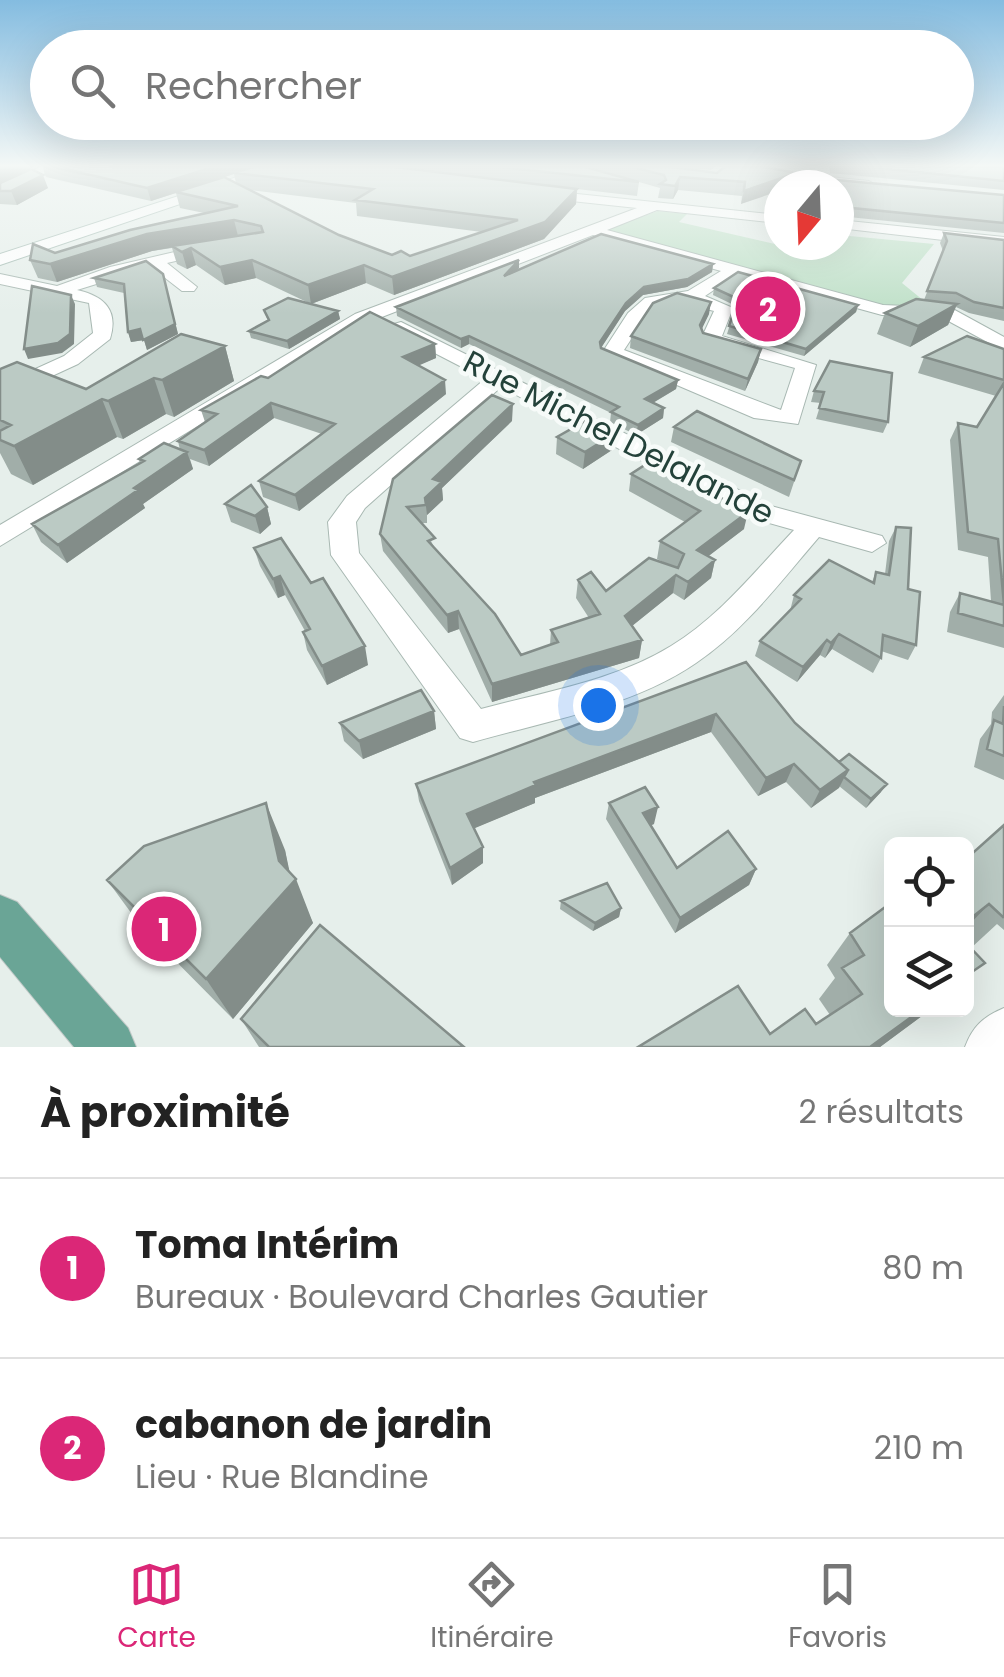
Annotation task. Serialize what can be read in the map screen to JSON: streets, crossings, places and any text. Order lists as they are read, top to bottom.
{
  "streets": {
    "street": ["Rue Michel Delalande"]
  },
  "north": "bottom",
  "page": {
    "search": "Rechercher",
    "pins": ["2", "1"],
    "heading": ["À proximité", "2 résultats"],
    "list": [
      {
        "mark": "1",
        "name": "Toma Intérim",
        "note": "Bureaux · Boulevard Charles Gautier",
        "value": "80 m"
      },
      {
        "mark": "2",
        "name": "cabanon de jardin",
        "note": "Lieu · Rue Blandine",
        "value": "210 m"
      }
    ],
    "nav": ["Carte", "Itinéraire", "Favoris"]
  }
}
